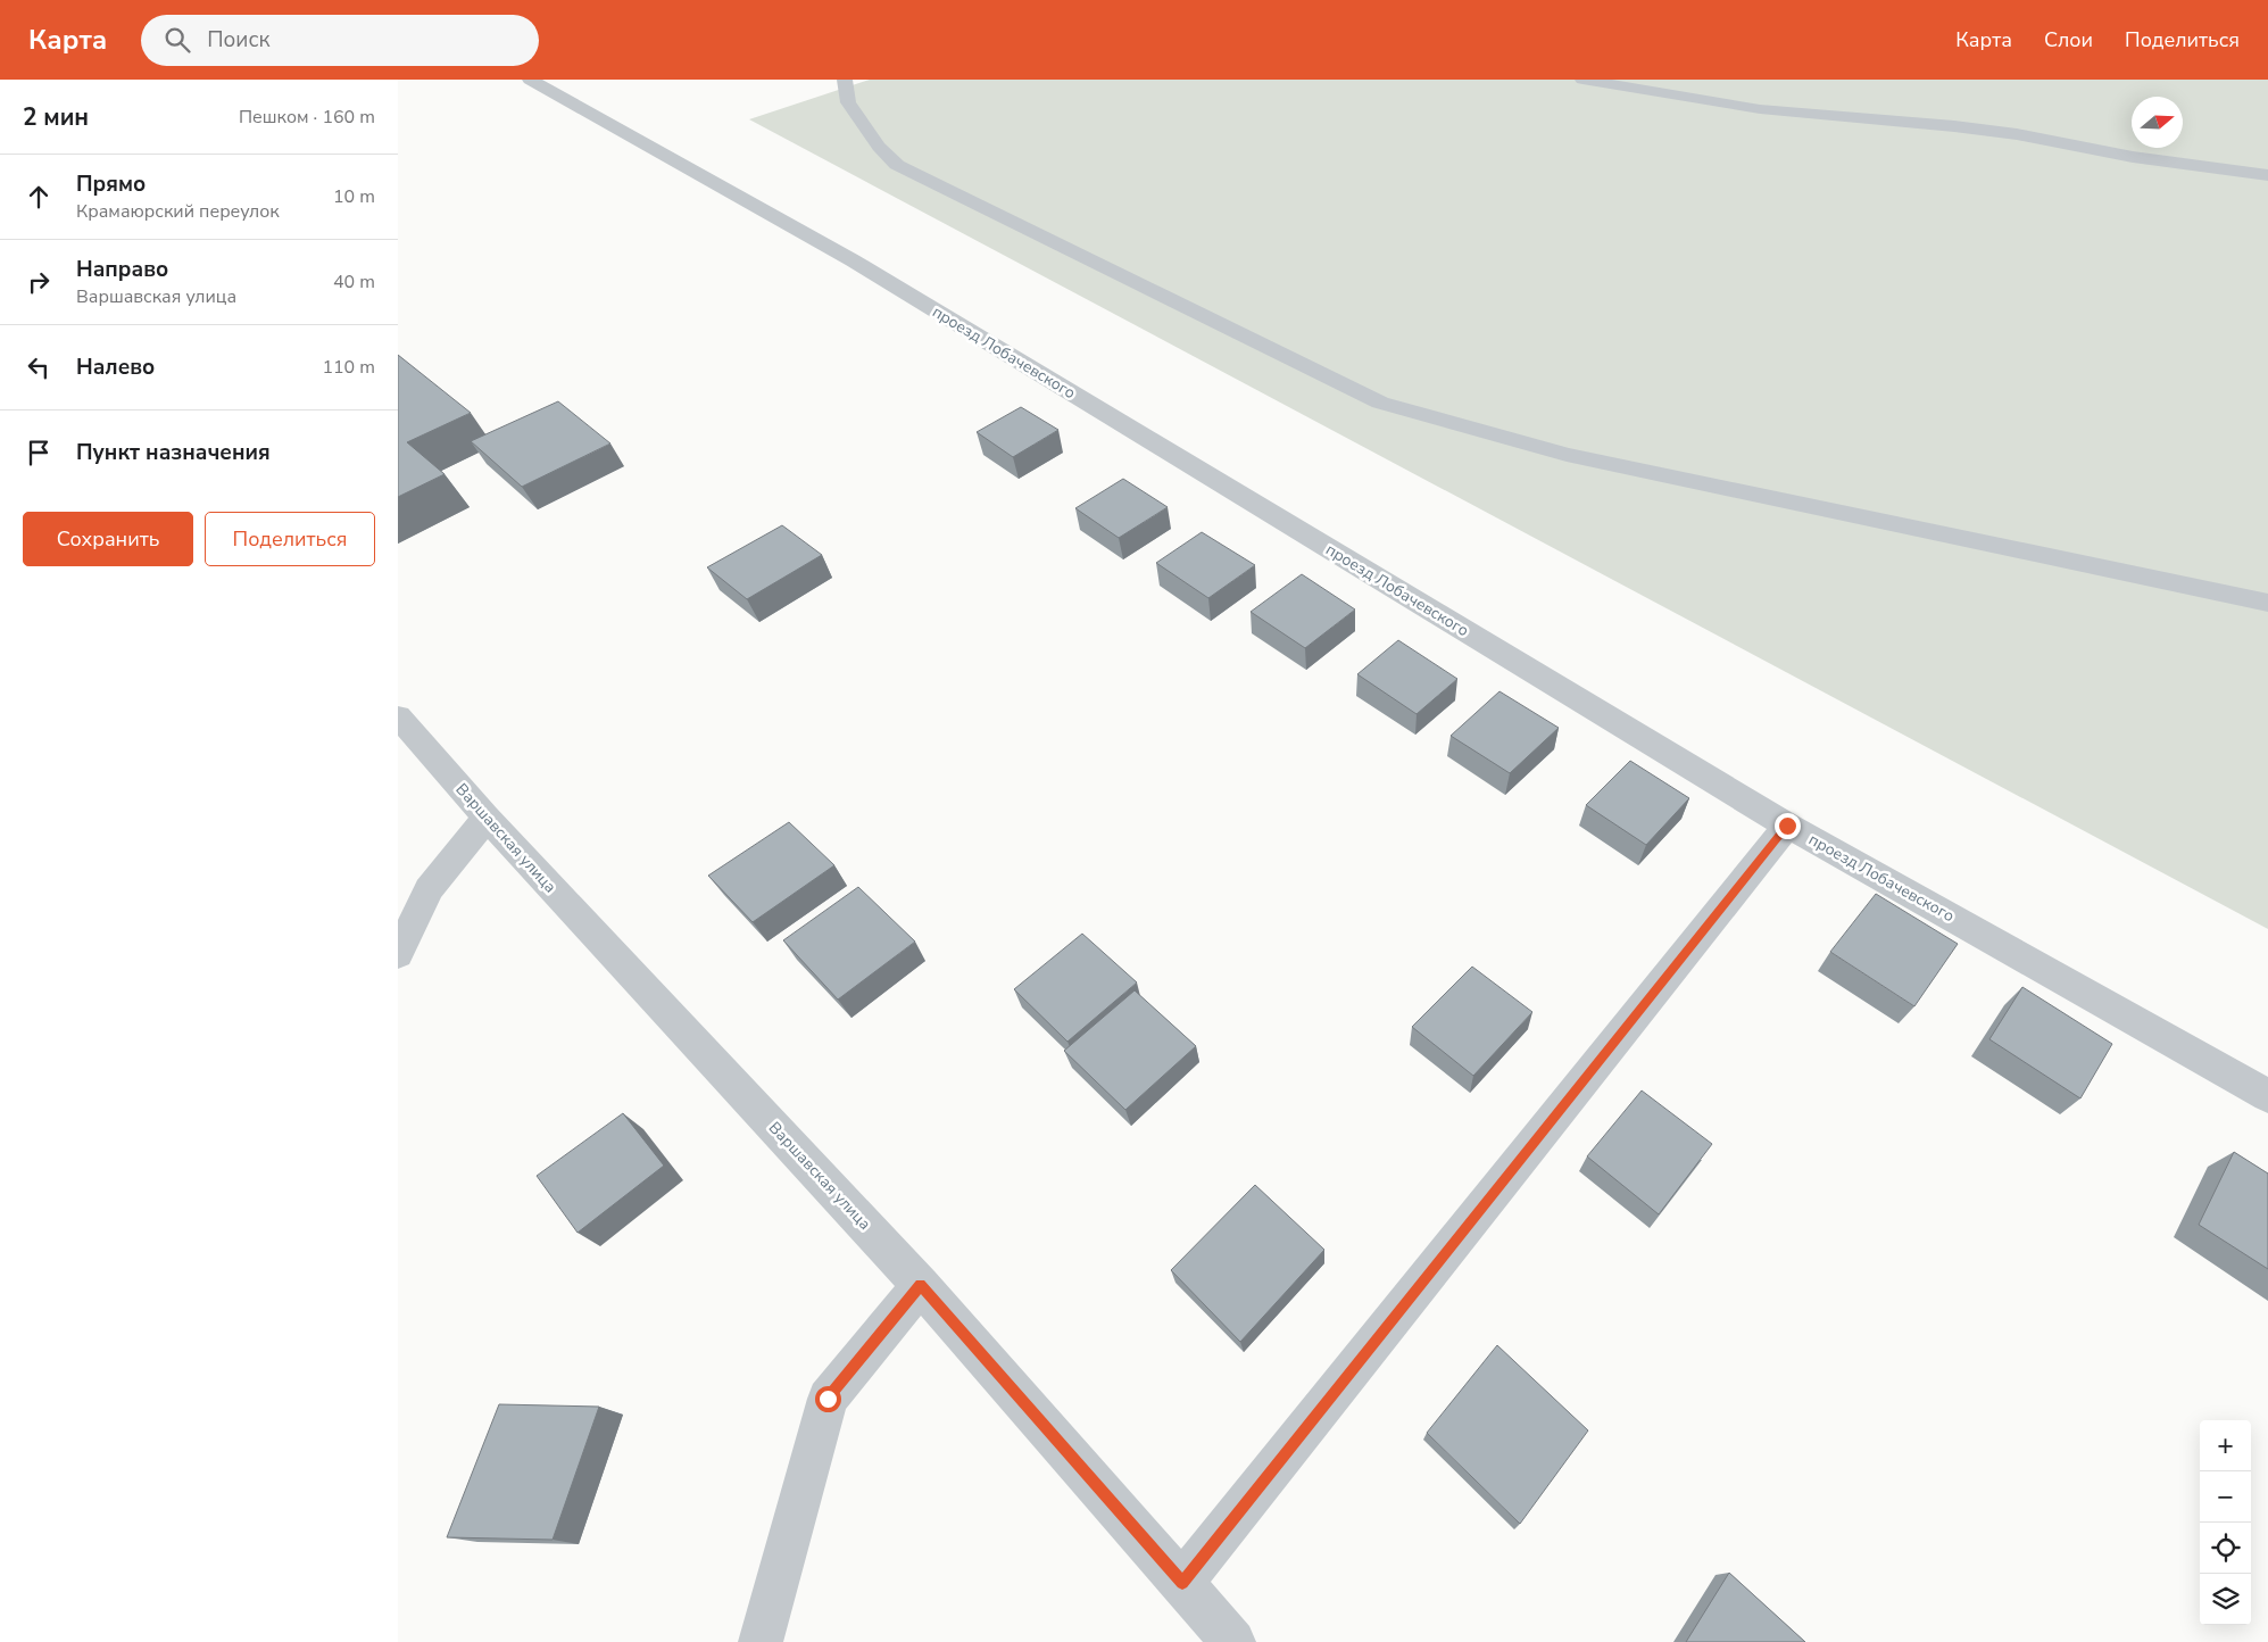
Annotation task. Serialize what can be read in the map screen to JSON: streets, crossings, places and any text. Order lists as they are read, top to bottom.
{
  "streets": {
    "street": ["проезд Лобачевского", "Варшавская улица"]
  },
  "north": "right",
  "page": {
    "header": "Карта",
    "search": "Поиск",
    "nav": ["Карта", "Слои", "Поделиться"],
    "heading": ["2 мин", "Пешком · 160 m"],
    "list": [
      ["Прямо", "Крамаюрский переулок", "10 m"],
      ["Направо", "Варшавская улица", "40 m"],
      ["Налево", "110 m"],
      "Пункт назначения"
    ],
    "buttons": ["Сохранить", "Поделиться"],
    "map_buttons": ["+", "−"]
  }
}
